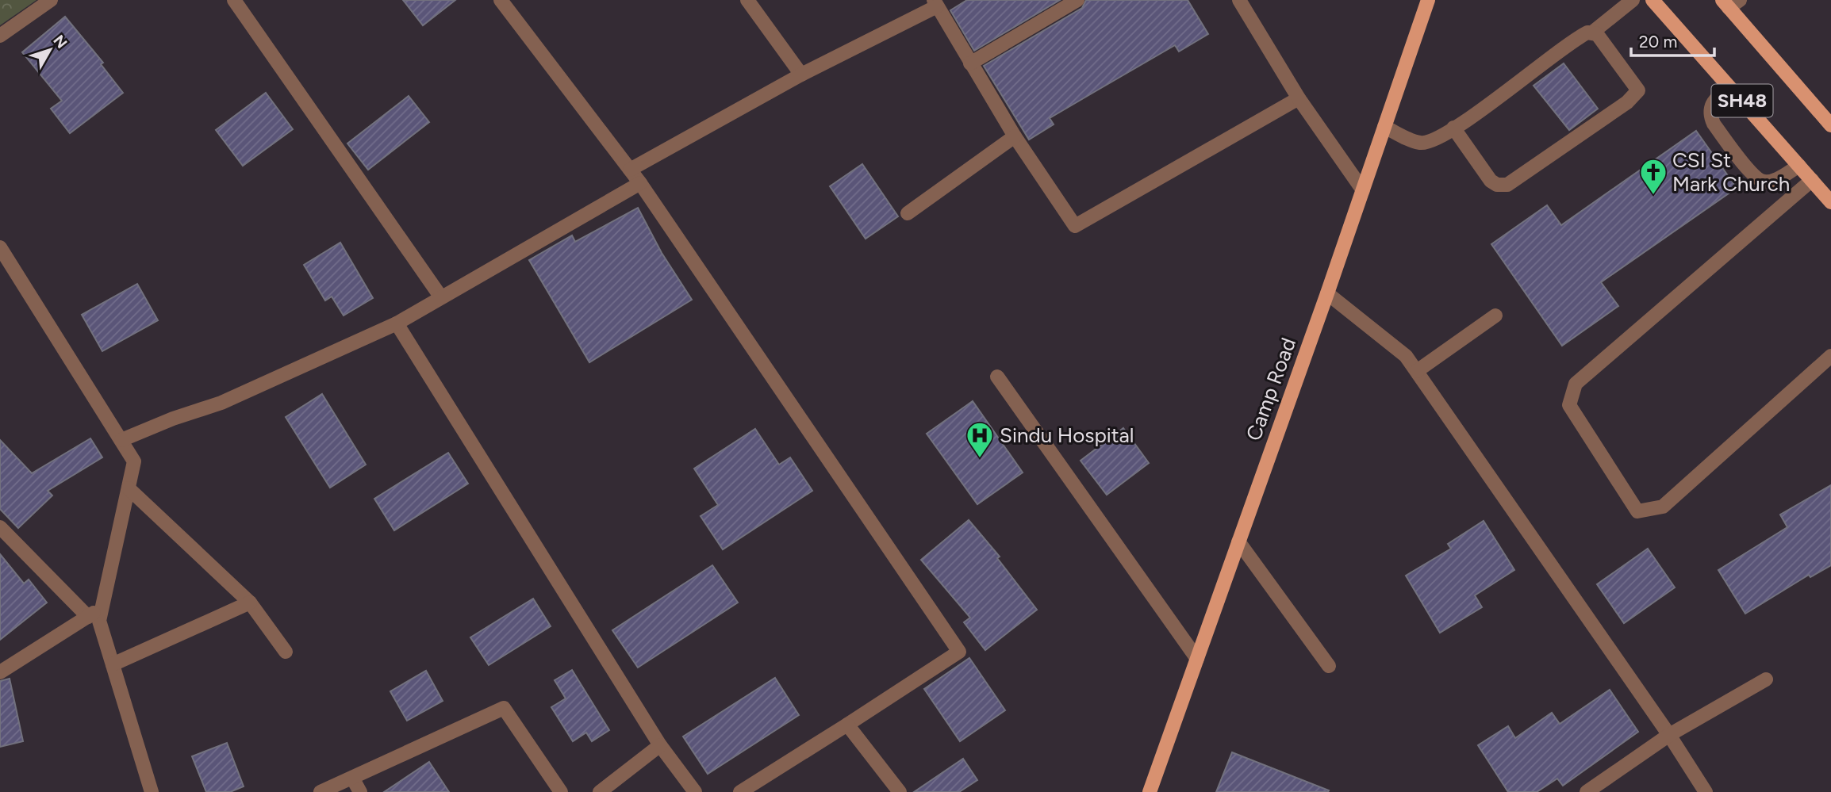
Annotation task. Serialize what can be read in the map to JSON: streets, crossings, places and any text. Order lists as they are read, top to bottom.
{
  "streets": {
    "main road": ["SH48", "Camp Road"]
  },
  "places": {
    "church": ["CSI St Mark Church"],
    "hospital": ["Sindu Hospital"]
  },
  "scale_bar": "20 m",
  "north": "top right"
}
